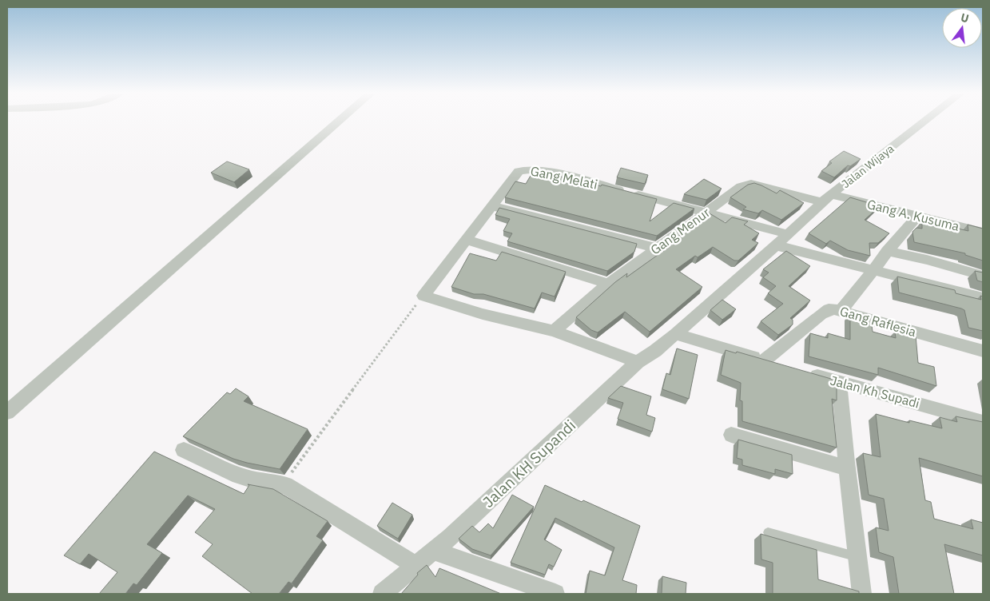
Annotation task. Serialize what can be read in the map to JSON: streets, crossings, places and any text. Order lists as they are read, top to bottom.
{
  "streets": {
    "street": [
      "Jalan Wijaya",
      "Gang Melati",
      "Gang A. Kusuma",
      "Gang Menur",
      "Gang Raflesia",
      "Jalan Kh Supadi",
      "Jalan KH Supandi"
    ]
  },
  "crossings": [
    ["Jalan Wijaya", "Gang A. Kusuma"],
    ["Jalan Wijaya", "Gang Menur"],
    ["Gang Melati", "Gang Menur"],
    ["Gang A. Kusuma", "Gang Menur"]
  ],
  "north": "top"
}
